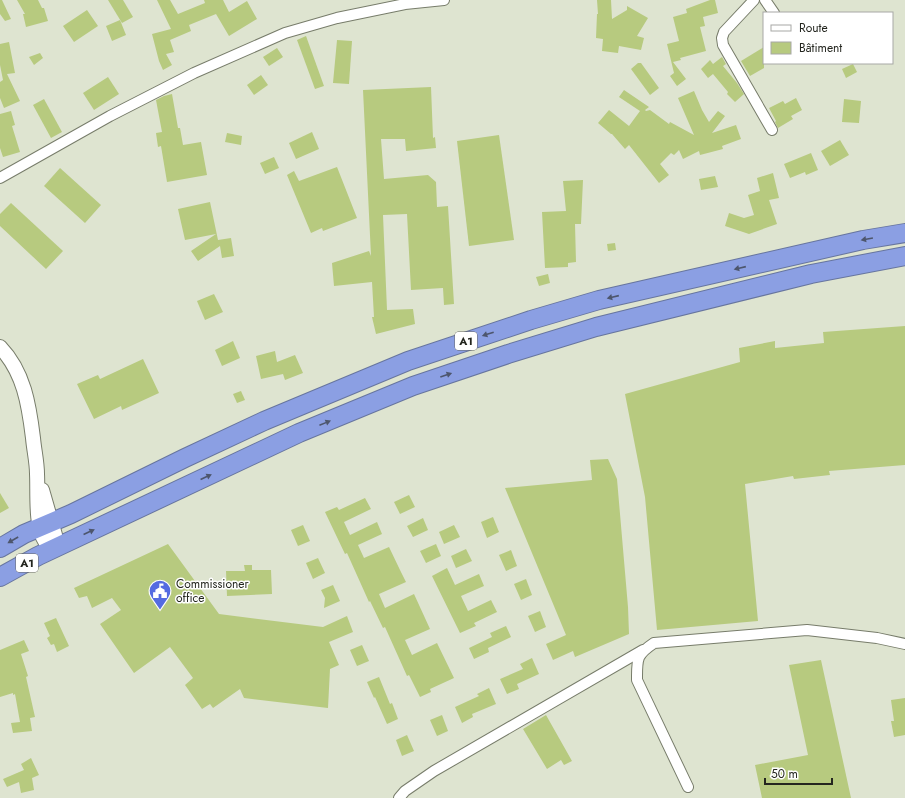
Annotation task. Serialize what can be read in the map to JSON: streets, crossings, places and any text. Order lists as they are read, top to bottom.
{
  "streets": {
    "highway": ["A1"]
  },
  "places": {
    "public building": ["Commissioner office"]
  },
  "legend": ["Route", "Bâtiment"],
  "scale_bar": "50 m"
}
